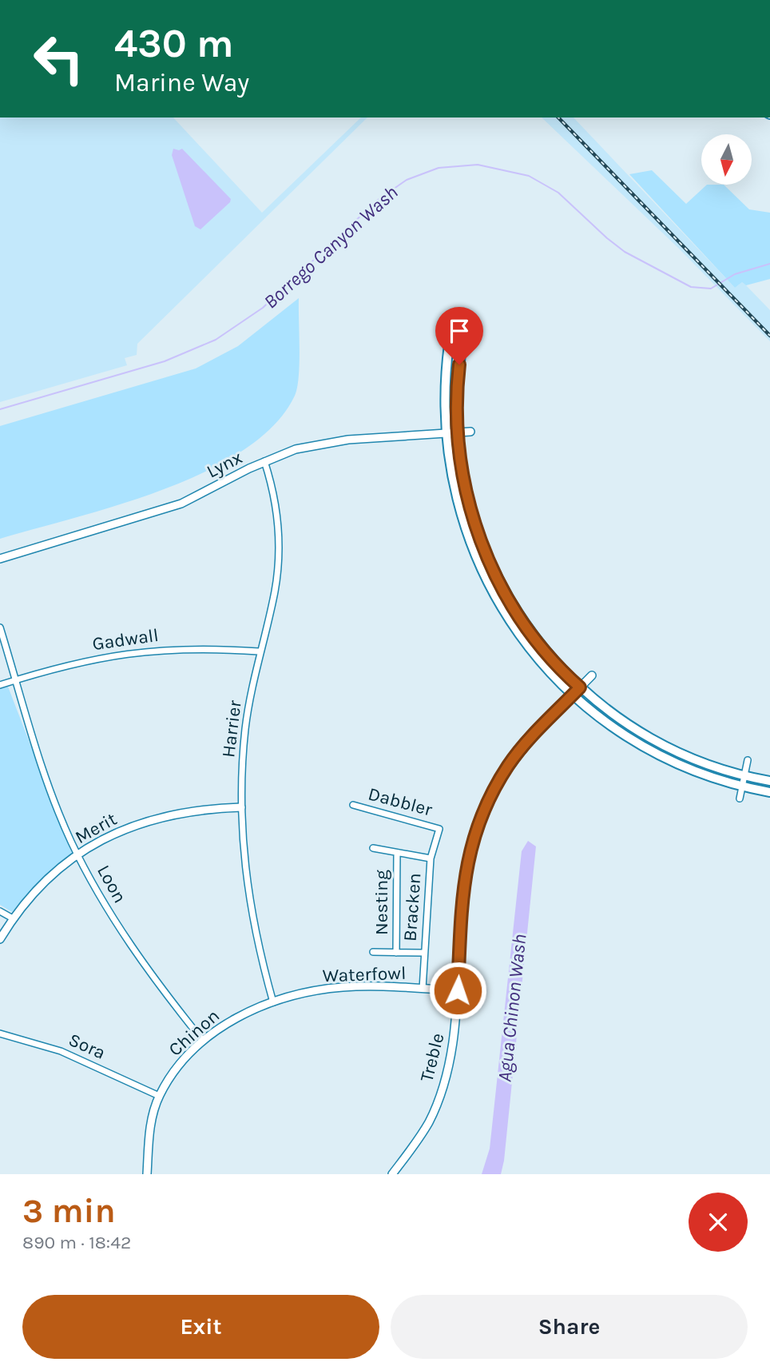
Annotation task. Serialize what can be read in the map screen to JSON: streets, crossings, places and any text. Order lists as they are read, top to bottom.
{
  "streets": {
    "street": [
      "Lynx",
      "Gadwall",
      "Harrier",
      "Dabbler",
      "Merit",
      "Loon",
      "Nesting",
      "Bracken",
      "Waterfowl",
      "Chinon",
      "Sora",
      "Treble"
    ]
  },
  "crossings": [
    ["Lynx", "Harrier"],
    ["Gadwall", "Harrier"],
    ["Gadwall", "Loon"],
    ["Harrier", "Merit"],
    ["Harrier", "Waterfowl"],
    ["Harrier", "Chinon"],
    ["Dabbler", "Bracken"],
    ["Merit", "Loon"],
    ["Loon", "Chinon"],
    ["Bracken", "Waterfowl"],
    ["Waterfowl", "Chinon"],
    ["Waterfowl", "Treble"],
    ["Chinon", "Sora"]
  ],
  "water": ["Borrego Canyon Wash", "Agua Chinon Wash"],
  "north": "bottom",
  "page": {
    "turn": ["430 m", "Marine Way"],
    "heading": ["3 min", "890 m · 18:42"],
    "buttons": ["Exit", "Share"]
  }
}
